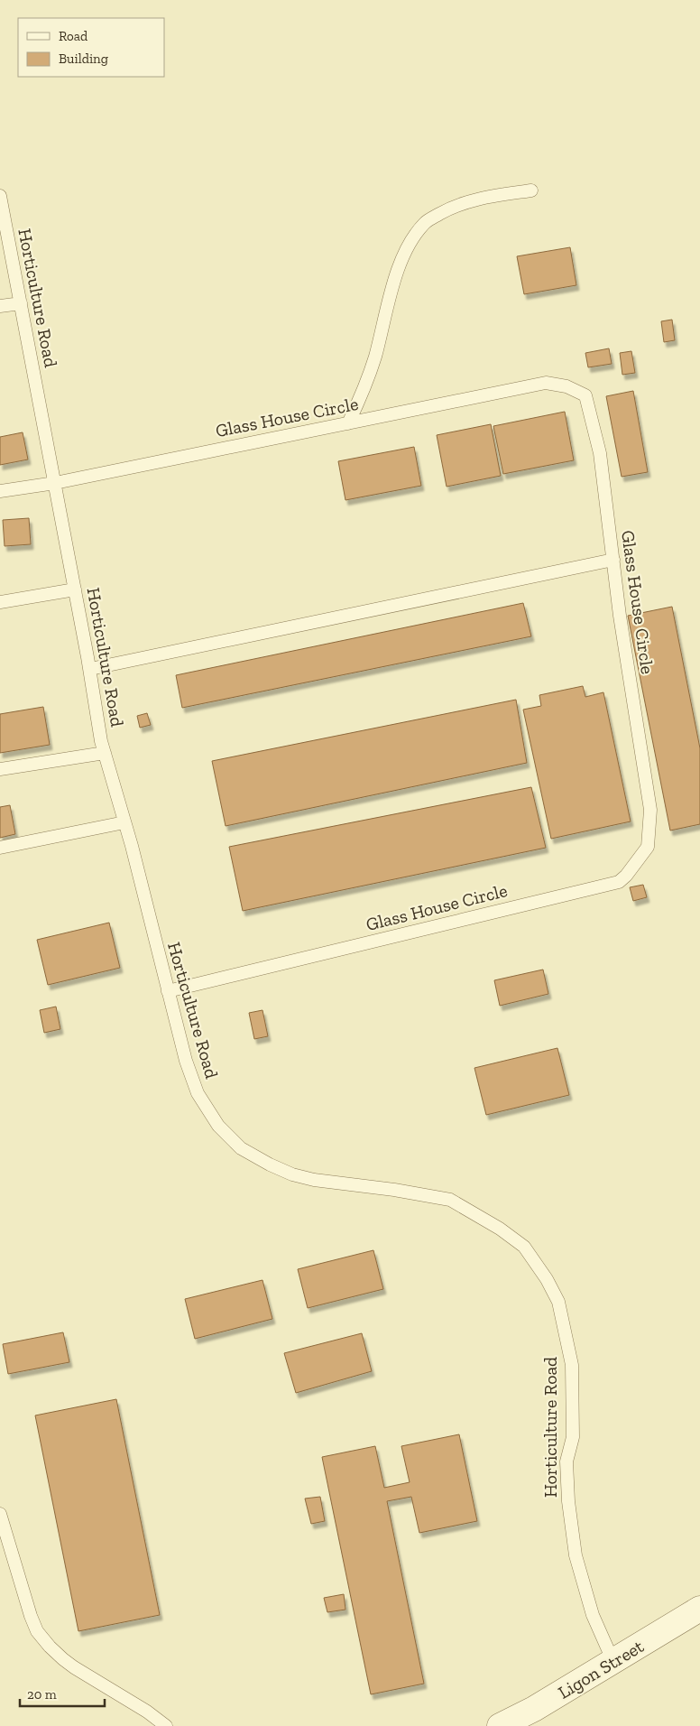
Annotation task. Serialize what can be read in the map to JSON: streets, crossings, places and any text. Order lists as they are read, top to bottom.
{
  "streets": {
    "street": ["Ligon Street"],
    "lane": ["Horticulture Road", "Glass House Circle"]
  },
  "crossings": [
    ["Horticulture Road", "Glass House Circle"],
    ["Horticulture Road", "Ligon Street"]
  ],
  "legend": ["Road", "Building"],
  "scale_bar": "20 m"
}
